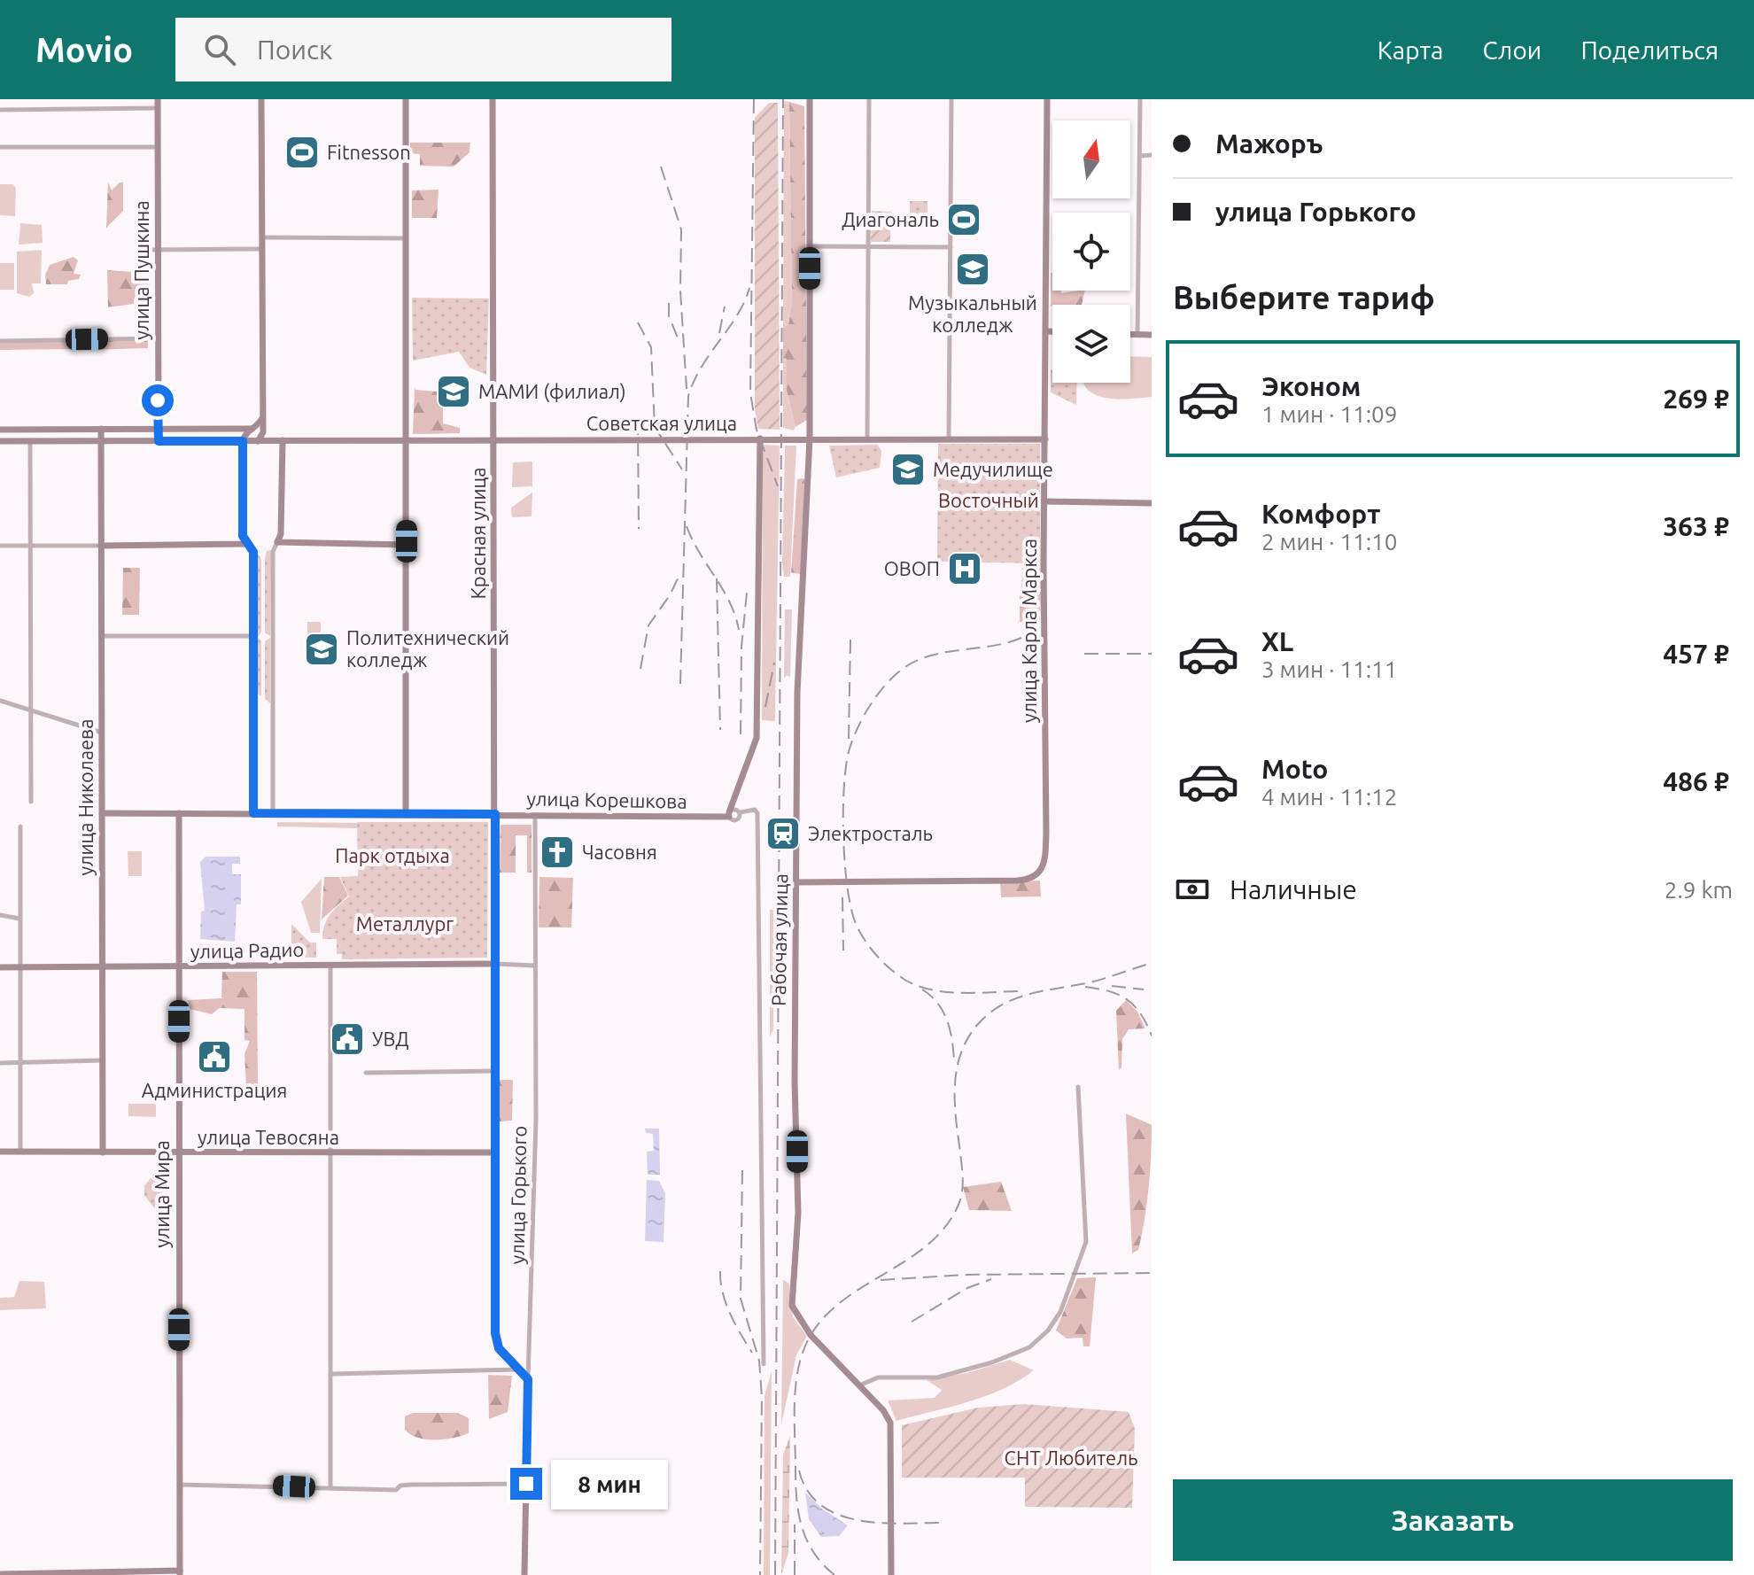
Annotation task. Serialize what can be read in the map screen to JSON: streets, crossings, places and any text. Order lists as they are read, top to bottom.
{
  "streets": {
    "main road": [
      "улица Пушкина",
      "Советская улица",
      "Красная улица",
      "улица Карла Маркса",
      "улица Николаева",
      "улица Корешкова",
      "Рабочая улица",
      "улица Радио",
      "улица Тевосяна",
      "улица Мира",
      "улица Горького"
    ]
  },
  "crossings": [
    ["улица Пушкина", "Советская улица"],
    ["Советская улица", "Красная улица"],
    ["Советская улица", "улица Карла Маркса"],
    ["Советская улица", "улица Николаева"],
    ["Советская улица", "Рабочая улица"],
    ["Красная улица", "улица Корешкова"],
    ["Красная улица", "улица Радио"],
    ["Красная улица", "улица Тевосяна"],
    ["Красная улица", "улица Горького"],
    ["улица Карла Маркса", "Рабочая улица"],
    ["улица Николаева", "улица Корешкова"],
    ["улица Николаева", "улица Радио"],
    ["улица Николаева", "улица Тевосяна"],
    ["улица Корешкова", "улица Мира"],
    ["улица Корешкова", "улица Горького"],
    ["улица Радио", "улица Мира"],
    ["улица Тевосяна", "улица Мира"]
  ],
  "parks": [
    "Восточный",
    "Парк отдыха",
    "Металлург",
    "СНТ Любитель"
  ],
  "places": {
    "sports": ["Fitnesson", "Диагональ"],
    "school or university": [
      "Музыкальный колледж",
      "МАМИ (филиал)",
      "Медучилище",
      "Политехнический колледж"
    ],
    "hospital": ["ОВОП"],
    "station": ["Электросталь"],
    "church": ["Часовня"],
    "public building": ["УВД", "Администрация"]
  },
  "north": "top",
  "page": {
    "header": "Movio",
    "search": "Поиск",
    "nav": ["Карта", "Слои", "Поделиться"],
    "banner": ["Мажоръ", "улица Горького"],
    "heading": "Выберите тариф",
    "list": [
      {
        "name": "Эконом",
        "note": "1 мин · 11:09",
        "value": "269 ₽"
      },
      {
        "name": "Комфорт",
        "note": "2 мин · 11:10",
        "value": "363 ₽"
      },
      {
        "name": "XL",
        "note": "3 мин · 11:11",
        "value": "457 ₽"
      },
      {
        "name": "Moto",
        "note": "4 мин · 11:12",
        "value": "486 ₽"
      }
    ],
    "pay": ["Наличные", "2.9 km"],
    "bubble": "8 мин",
    "buttons": "Заказать"
  }
}
